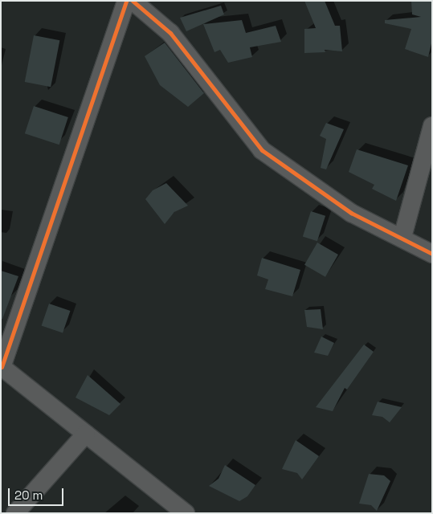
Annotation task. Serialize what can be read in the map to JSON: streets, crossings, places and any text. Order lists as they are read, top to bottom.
{
  "scale_bar": "20 m"
}
